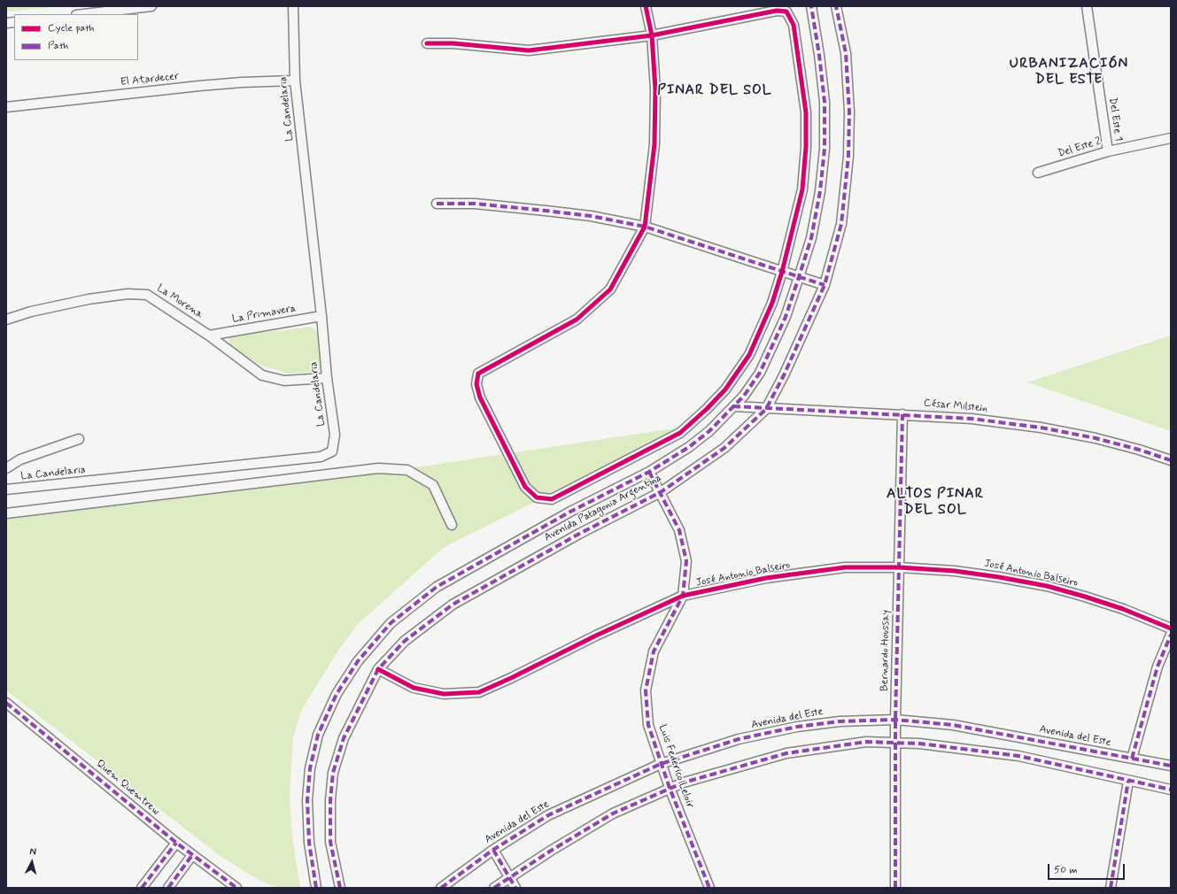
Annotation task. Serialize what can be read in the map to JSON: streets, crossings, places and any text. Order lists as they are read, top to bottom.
{
  "streets": {
    "street": [
      "El Atardecer",
      "La Candelaria",
      "Del Este 1",
      "Del Este 2",
      "La Morena",
      "La Primavera",
      "César Milstein",
      "Avenida Patagonia Argentina",
      "José Antonio Balseiro",
      "Bernardo Houssay",
      "Avenida del Este",
      "Luis Federico Leloir",
      "Quem Quemtrew"
    ]
  },
  "crossings": [
    ["El Atardecer", "La Candelaria"],
    ["La Candelaria", "La Morena"],
    ["La Candelaria", "La Primavera"],
    ["Del Este 1", "Del Este 2"],
    ["La Morena", "La Primavera"],
    ["César Milstein", "Avenida Patagonia Argentina"],
    ["César Milstein", "Bernardo Houssay"],
    ["Avenida Patagonia Argentina", "José Antonio Balseiro"],
    ["Avenida Patagonia Argentina", "Luis Federico Leloir"],
    ["José Antonio Balseiro", "Bernardo Houssay"],
    ["José Antonio Balseiro", "Luis Federico Leloir"],
    ["Bernardo Houssay", "Avenida del Este"],
    ["Avenida del Este", "Luis Federico Leloir"]
  ],
  "districts": ["URBANIZACIÓN DEL ESTE", "PINAR DEL SOL", "ALTOS PINAR DEL SOL"],
  "legend": ["Cycle path", "Path"],
  "scale_bar": "50 m",
  "north": "top"
}
